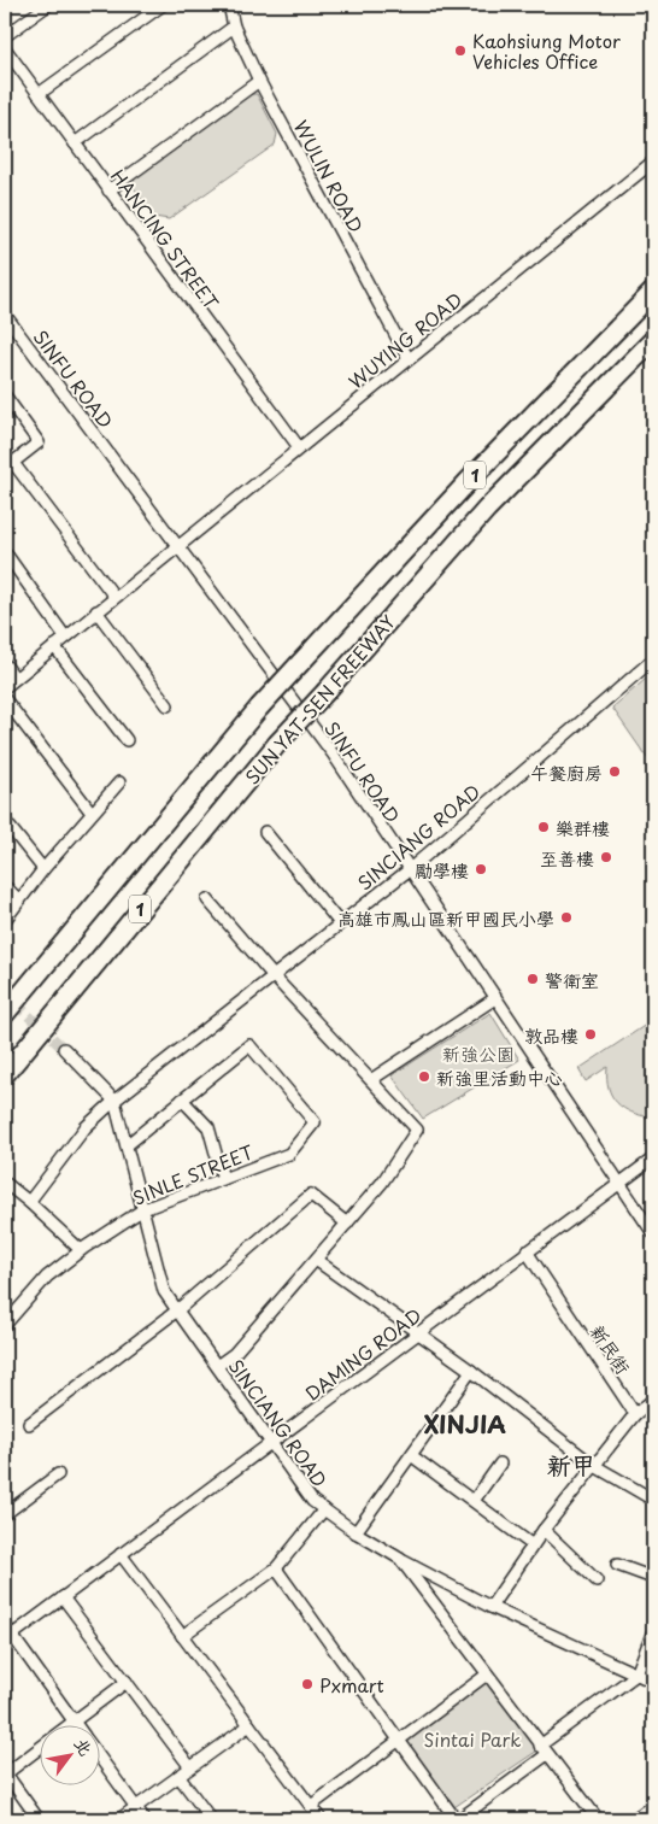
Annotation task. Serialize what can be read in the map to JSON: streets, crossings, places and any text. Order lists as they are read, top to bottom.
{
  "streets": {
    "highway": ["1", "SUN YAT-SEN FREEWAY"],
    "street": [
      "WULIN ROAD",
      "HANCING STREET",
      "WUYING ROAD",
      "SINFU ROAD",
      "SINCIANG ROAD",
      "SINLE STREET",
      "新民街",
      "DAMING ROAD"
    ]
  },
  "crossings": [
    ["WULIN ROAD", "WUYING ROAD"],
    ["HANCING STREET", "WUYING ROAD"],
    ["WUYING ROAD", "SINFU ROAD"],
    ["SINFU ROAD", "SINCIANG ROAD"],
    ["SINFU ROAD", "DAMING ROAD"],
    ["SINCIANG ROAD", "SINLE STREET"],
    ["SINCIANG ROAD", "DAMING ROAD"],
    ["新民街", "DAMING ROAD"]
  ],
  "districts": ["XINJIA", "新甲"],
  "parks": ["新強公園", "Sintai Park"],
  "places": [
    "Kaohsiung Motor Vehicles Office",
    "午餐廚房",
    "樂群樓",
    "至善樓",
    "勵學樓",
    "高雄市鳳山區新甲國民小學",
    "警衛室",
    "敦品樓",
    "新強里活動中心",
    "Pxmart"
  ],
  "north": "top right"
}
